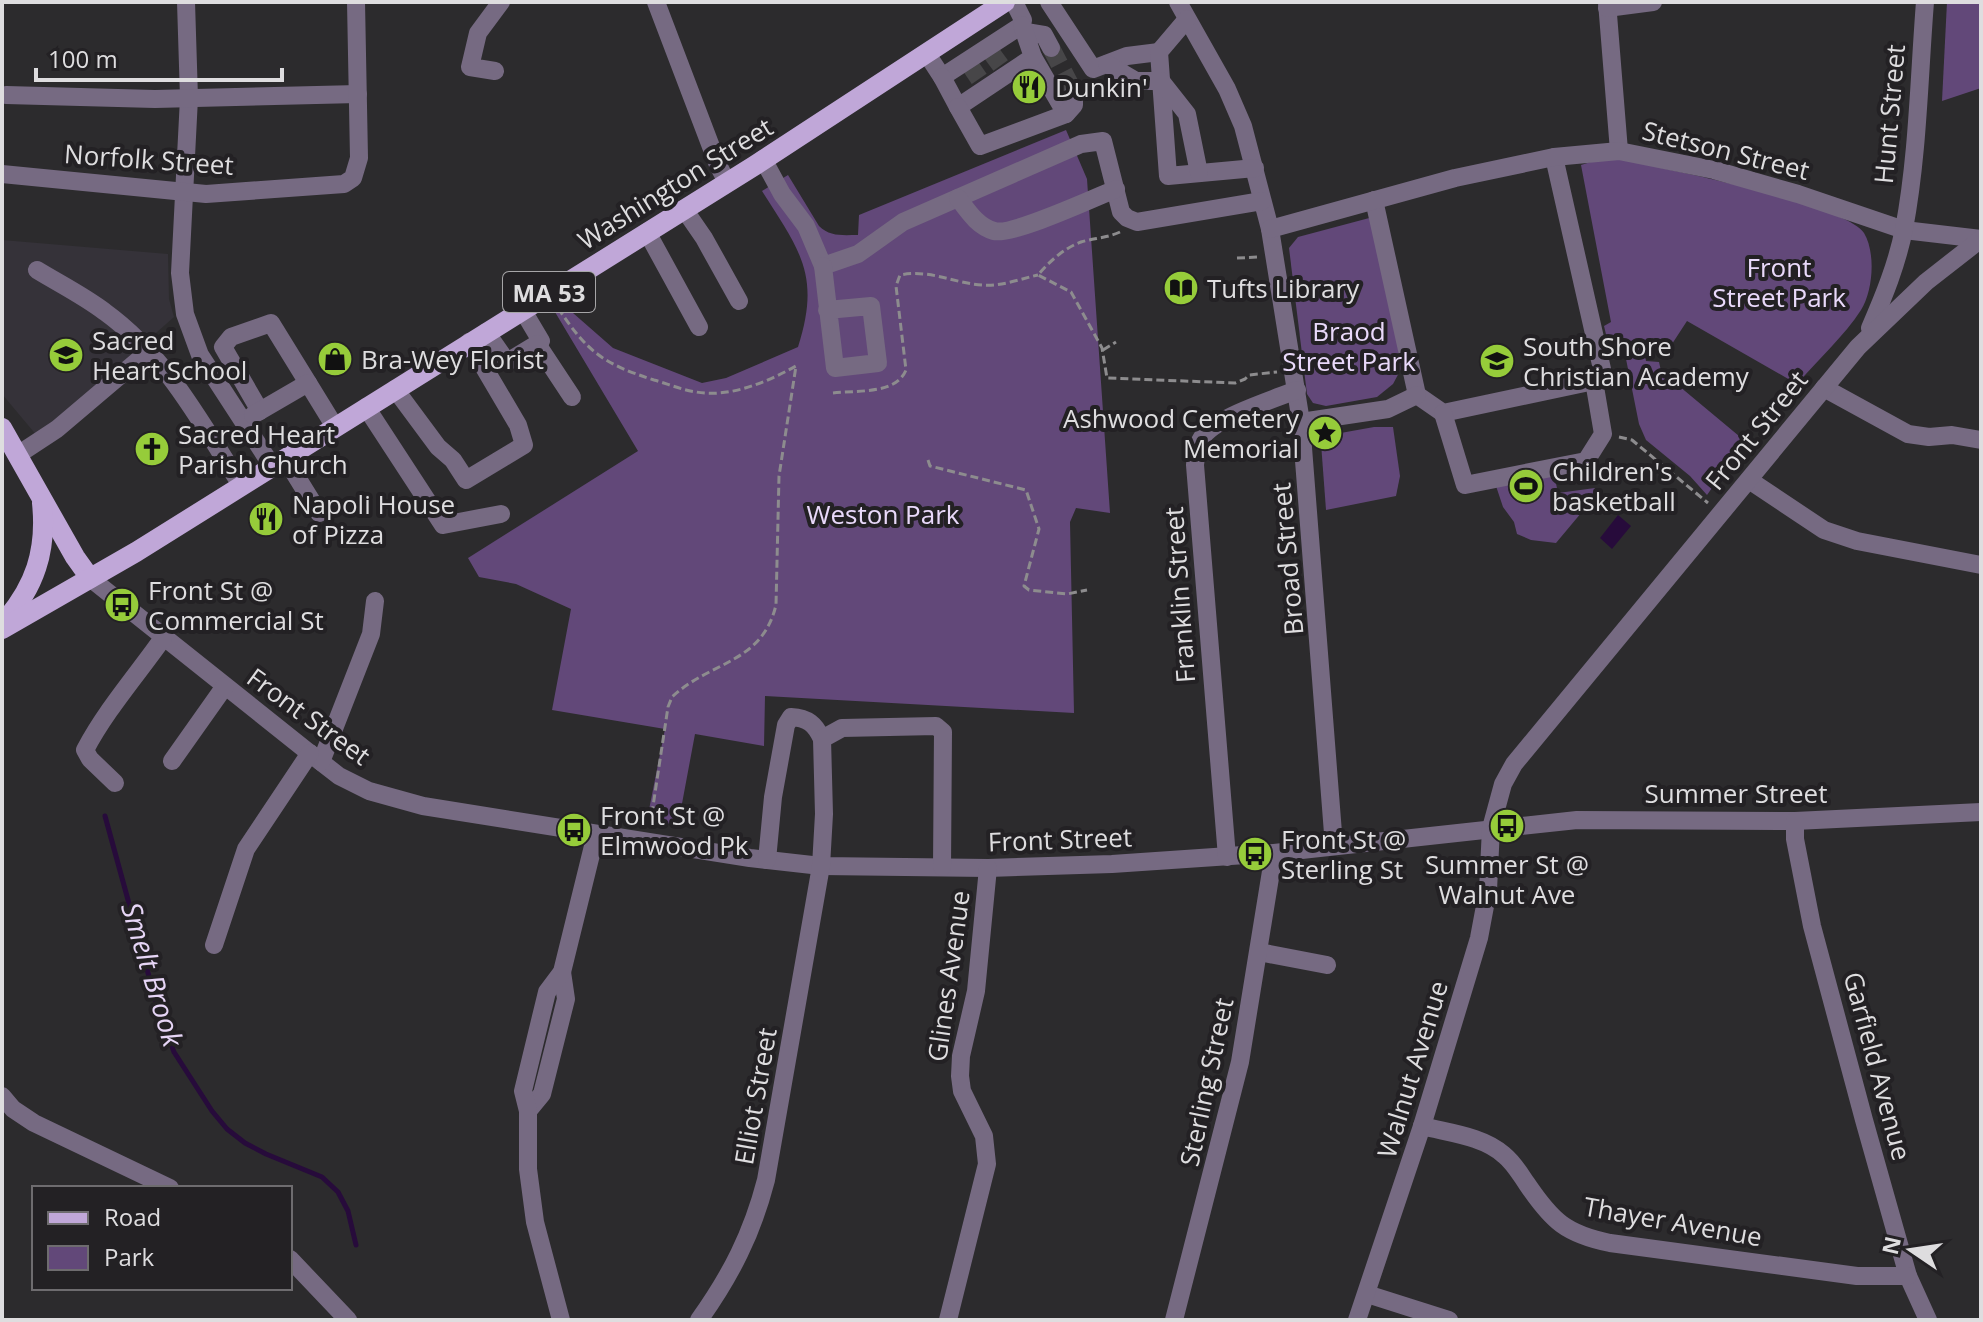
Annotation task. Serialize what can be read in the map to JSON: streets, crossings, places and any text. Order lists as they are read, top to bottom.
{
  "streets": {
    "main road": ["Washington Street", "MA 53"],
    "street": [
      "Hunt Street",
      "Stetson Street",
      "Norfolk Street",
      "Front Street",
      "Broad Street",
      "Franklin Street",
      "Summer Street",
      "Glines Avenue",
      "Garfield Avenue",
      "Walnut Avenue",
      "Sterling Street",
      "Elliot Street",
      "Thayer Avenue"
    ]
  },
  "crossings": [
    ["Hunt Street", "Stetson Street"],
    ["Hunt Street", "Front Street"],
    ["Stetson Street", "Front Street"],
    ["Stetson Street", "Broad Street"],
    ["Washington Street", "Front Street"],
    ["Front Street", "Broad Street"],
    ["Front Street", "Franklin Street"],
    ["Front Street", "Summer Street"],
    ["Front Street", "Glines Avenue"],
    ["Front Street", "Walnut Avenue"],
    ["Front Street", "Sterling Street"],
    ["Front Street", "Elliot Street"],
    ["Broad Street", "Franklin Street"],
    ["Summer Street", "Garfield Avenue"],
    ["Summer Street", "Walnut Avenue"],
    ["Garfield Avenue", "Thayer Avenue"],
    ["Walnut Avenue", "Thayer Avenue"]
  ],
  "water": ["Smelt Brook"],
  "parks": ["Front Street Park", "Braod Street Park", "Weston Park"],
  "places": {
    "restaurant": ["Dunkin'", "Napoli House of Pizza"],
    "library": ["Tufts Library"],
    "school or university": ["Sacred Heart School", "South Shore Christian Academy"],
    "shop": ["Bra-Wey Florist"],
    "place": ["Ashwood Cemetery Memorial"],
    "church": ["Sacred Heart Parish Church"],
    "sports": ["Children's basketball"],
    "bus stop": [
      "Front St @ Commercial St",
      "Summer St @ Walnut Ave",
      "Front St @ Elmwood Pk",
      "Front St @ Sterling St"
    ]
  },
  "legend": ["Road", "Park"],
  "scale_bar": "100 m",
  "north": "left"
}
